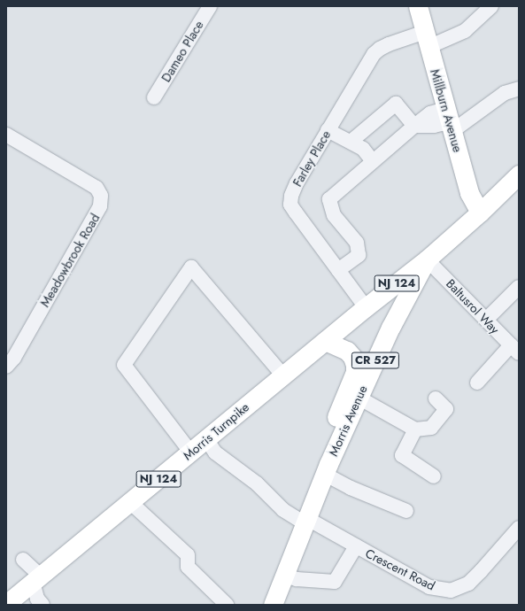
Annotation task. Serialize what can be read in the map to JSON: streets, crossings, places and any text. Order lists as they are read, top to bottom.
{
  "streets": {
    "main road": [
      "Millburn Avenue",
      "NJ 124",
      "CR 527",
      "Morris Avenue",
      "Morris Turnpike"
    ],
    "street": [
      "Dameo Place",
      "Farley Place",
      "Meadowbrook Road",
      "Baltusrol Way",
      "Crescent Road"
    ]
  },
  "crossings": [
    ["Millburn Avenue", "Farley Place"],
    ["Millburn Avenue", "Morris Avenue"],
    ["Farley Place", "Morris Turnpike"],
    ["Baltusrol Way", "Morris Avenue"],
    ["Baltusrol Way", "Morris Turnpike"],
    ["Morris Avenue", "Morris Turnpike"],
    ["Morris Avenue", "Crescent Road"],
    ["Morris Turnpike", "Crescent Road"]
  ]
}
